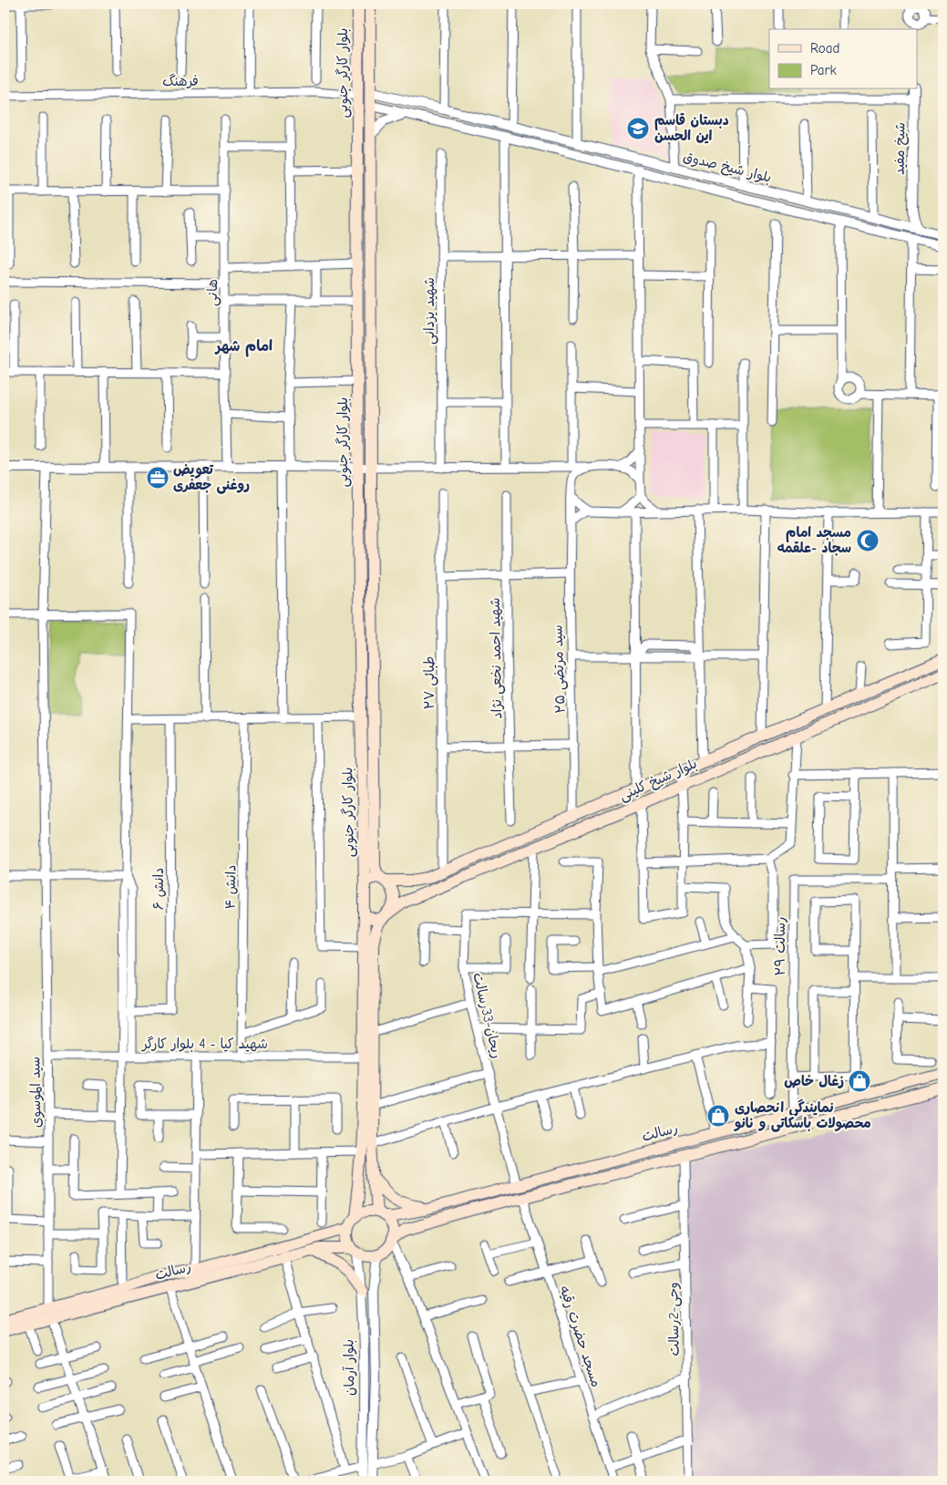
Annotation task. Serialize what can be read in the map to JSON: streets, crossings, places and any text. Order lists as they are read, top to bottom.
{
  "streets": {
    "main road": ["بلوار کارگر جنوبی", "بلوار شیخ کلینی", "رسالت"],
    "street": [
      "فرهنگ",
      "شیخ مفید",
      "بلوار شیخ صدوق",
      "هانی",
      "شهید یزدانی",
      "شهید احمد نخعی نژاد",
      "۲۵ سید مرتضی",
      "طبائی ۲۷",
      "دانش ۴",
      "دانش ۶",
      "رسالت ۲۹",
      "ریحان-33رسالت",
      "شهید کیا - 4 بلوار کارگر",
      "سید الموسوی",
      "وحی-2رسالت",
      "مسجد حضرت رقیه",
      "بلوار آرمان"
    ]
  },
  "crossings": [
    ["بلوار کارگر جنوبی", "فرهنگ"],
    ["بلوار کارگر جنوبی", "بلوار شیخ صدوق"],
    ["بلوار کارگر جنوبی", "بلوار شیخ کلینی"],
    ["شیخ مفید", "بلوار شیخ صدوق"],
    ["۲۵ سید مرتضی", "بلوار شیخ کلینی"],
    ["طبائی ۲۷", "بلوار شیخ کلینی"],
    ["دانش ۴", "شهید کیا - 4 بلوار کارگر"],
    ["رسالت ۲۹", "رسالت"],
    ["ریحان-33رسالت", "رسالت"],
    ["شهید کیا - 4 بلوار کارگر", "سید الموسوی"],
    ["سید الموسوی", "رسالت"],
    ["رسالت", "بلوار آرمان"]
  ],
  "districts": ["امام شهر"],
  "places": {
    "school or university": ["دبستان قاسم این الحسن"],
    "office": ["تعویض روغنی جعفری"],
    "mosque": ["مسجد امام سجاد -علقمه"],
    "shop": ["زغال خاص", "نمایندگی انحصاری محصولات باسکاتی و نانو"]
  },
  "legend": ["Road", "Park"]
}
